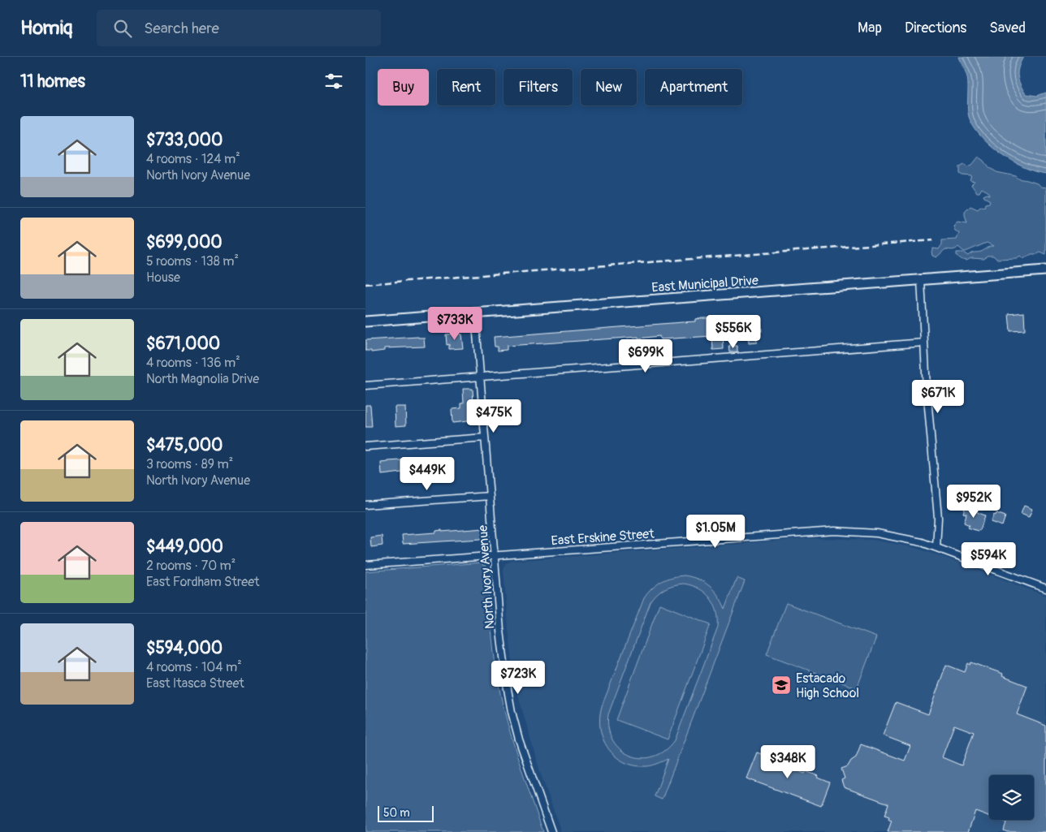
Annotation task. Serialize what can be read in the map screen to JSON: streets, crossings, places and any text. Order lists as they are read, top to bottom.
{
  "streets": {
    "street": ["East Municipal Drive", "East Erskine Street", "North Ivory Avenue"]
  },
  "crossings": [
    ["East Municipal Drive", "North Ivory Avenue"],
    ["East Erskine Street", "North Ivory Avenue"]
  ],
  "places": {
    "school or university": ["Estacado High School"]
  },
  "scale_bar": "50 m",
  "page": {
    "header": "Homiq",
    "search": "Search here",
    "nav": ["Map", "Directions", "Saved"],
    "heading": "11 homes",
    "chip": [
      "Buy",
      "Rent",
      "Filters",
      "New",
      "Apartment"
    ],
    "list": [
      {
        "name": "$733,000",
        "note": "4 rooms · 124 m² · North Ivory Avenue"
      },
      {
        "name": "$699,000",
        "note": "5 rooms · 138 m² · House"
      },
      {
        "name": "$671,000",
        "note": "4 rooms · 136 m² · North Magnolia Drive"
      },
      {
        "name": "$475,000",
        "note": "3 rooms · 89 m² · North Ivory Avenue"
      },
      {
        "name": "$449,000",
        "note": "2 rooms · 70 m² · East Fordham Street"
      },
      {
        "name": "$594,000",
        "note": "4 rooms · 104 m² · East Itasca Street"
      }
    ],
    "price": [
      "$733K",
      "$556K",
      "$699K",
      "$671K",
      "$475K",
      "$449K",
      "$952K",
      "$1.05M",
      "$594K",
      "$723K",
      "$348K"
    ],
    "scale": "50 m"
  }
}
